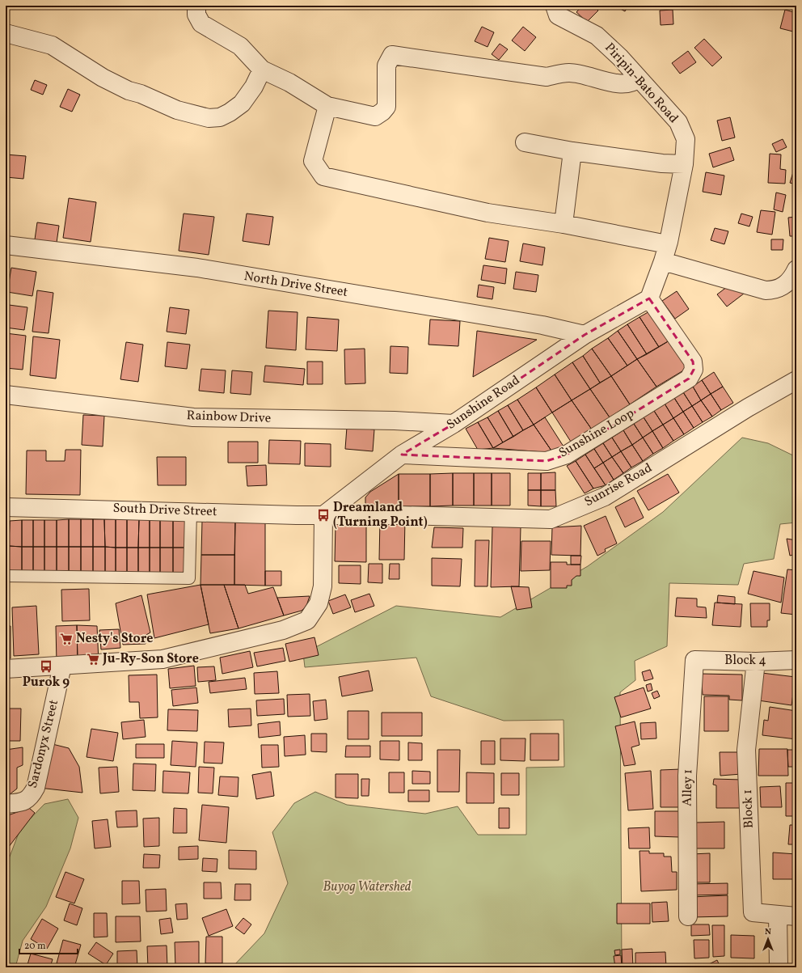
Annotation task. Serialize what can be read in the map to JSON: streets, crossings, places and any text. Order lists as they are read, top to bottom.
{
  "streets": {
    "street": [
      "Piripin-Bato Road",
      "North Drive Street",
      "Sunshine Road",
      "Rainbow Drive",
      "Sunshine Loop",
      "Sunrise Road",
      "South Drive Street",
      "Block 4",
      "Sardonyx Street",
      "Alley 1",
      "Block 1"
    ]
  },
  "crossings": [
    ["Piripin-Bato Road", "Sunshine Road"],
    ["Piripin-Bato Road", "Sunshine Loop"],
    ["North Drive Street", "Sunshine Road"],
    ["Sunshine Road", "Rainbow Drive"],
    ["Sunshine Road", "Sunshine Loop"],
    ["Sunshine Road", "Sunrise Road"],
    ["Sunshine Road", "South Drive Street"],
    ["Sunrise Road", "South Drive Street"],
    ["Block 4", "Alley 1"],
    ["Block 4", "Block 1"]
  ],
  "parks": ["Buyog Watershed"],
  "places": {
    "bus stop": ["Dreamland (Turning Point)", "Purok 9"],
    "supermarket": ["Nesty's Store", "Ju-Ry-Son Store"]
  },
  "scale_bar": "20 m",
  "north": "top"
}
